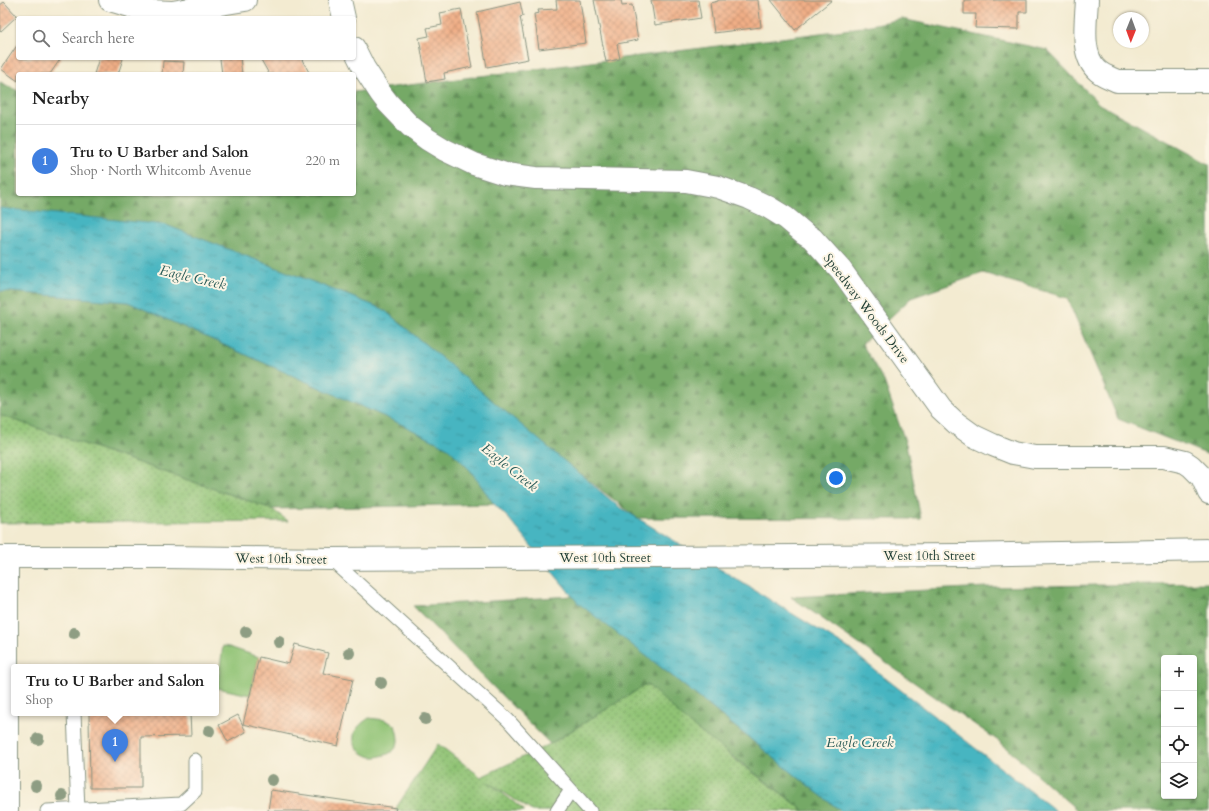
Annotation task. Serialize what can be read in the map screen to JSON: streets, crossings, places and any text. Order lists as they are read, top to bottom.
{
  "streets": {
    "street": ["Speedway Woods Drive", "West 10th Street"]
  },
  "water": ["Eagle Creek"],
  "north": "bottom",
  "page": {
    "search": "Search here",
    "heading": "Nearby",
    "list": [
      {
        "mark": "1",
        "name": "Tru to U Barber and Salon",
        "note": "Shop · North Whitcomb Avenue",
        "value": "220 m"
      }
    ],
    "map_buttons": ["+", "−"],
    "popup": ["Tru to U Barber and Salon", "Shop"],
    "pins": "1"
  }
}
